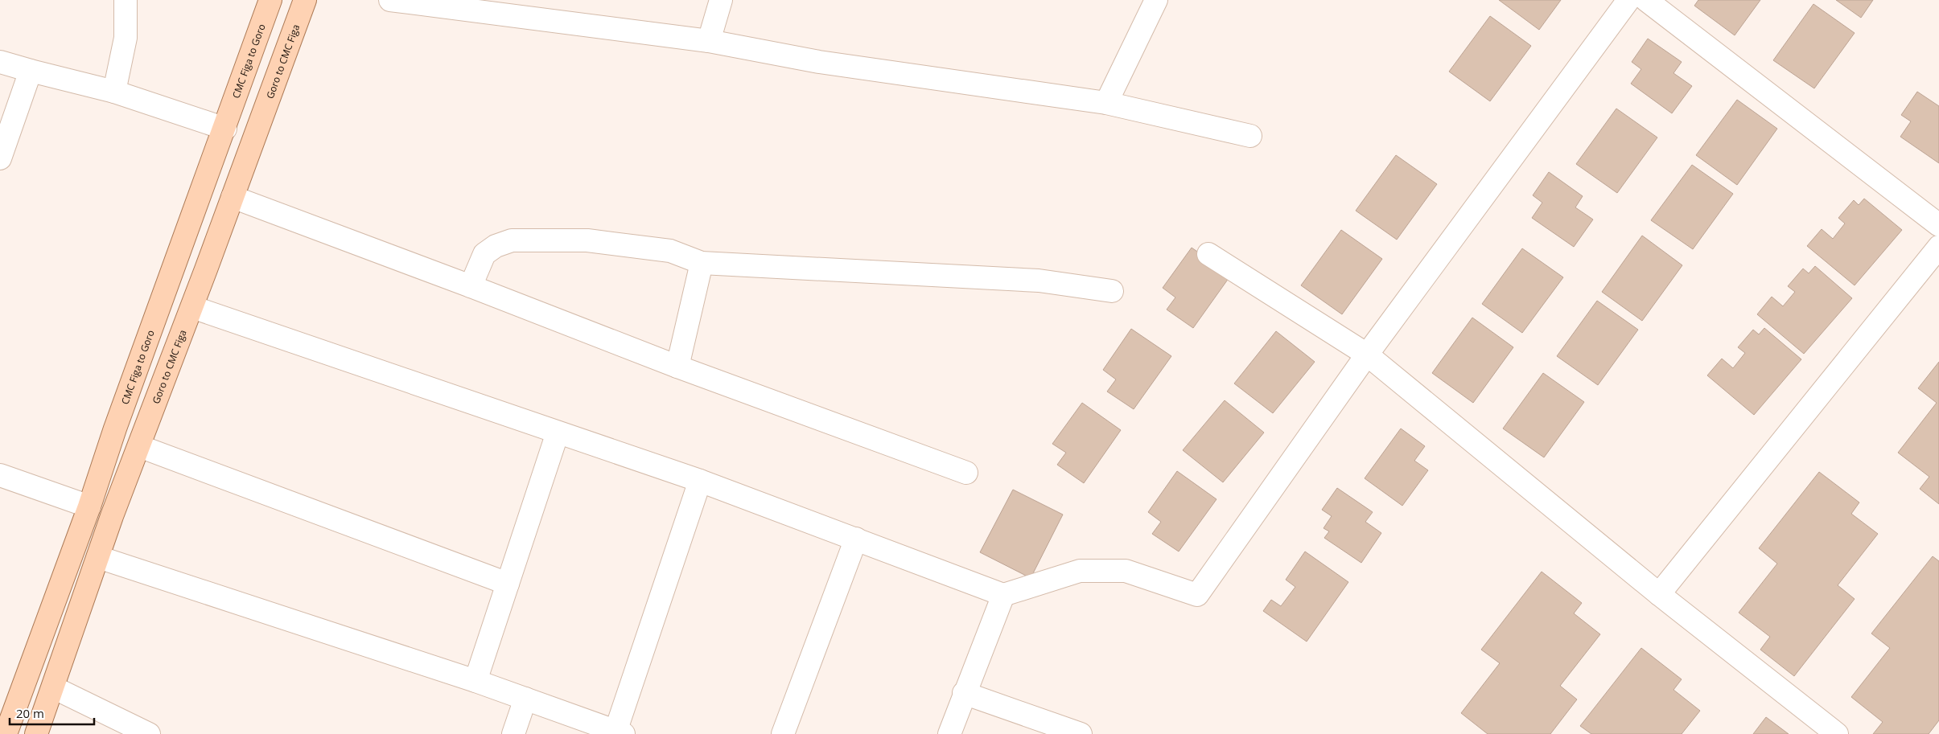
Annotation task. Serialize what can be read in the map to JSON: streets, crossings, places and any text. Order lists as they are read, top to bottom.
{
  "streets": {
    "main road": ["CMC Figa to Goro", "Goro to CMC Figa"]
  },
  "scale_bar": "20 m"
}
